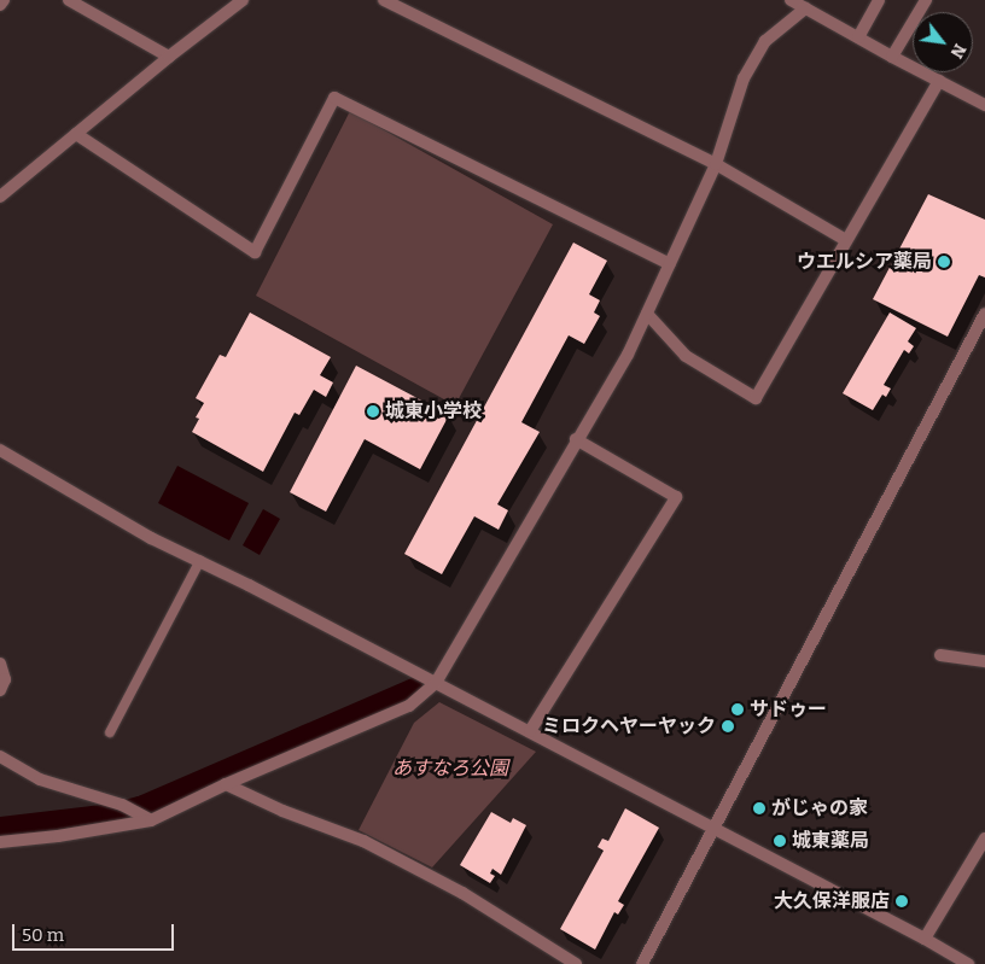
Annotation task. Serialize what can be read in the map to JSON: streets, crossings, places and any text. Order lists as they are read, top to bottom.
{
  "parks": ["あすなろ公園"],
  "places": [
    "ウエルシア薬局",
    "城東小学校",
    "サドゥー",
    "ミロクヘヤーヤック",
    "がじゃの家",
    "城東薬局",
    "大久保洋服店"
  ],
  "scale_bar": "50 m",
  "north": "bottom right"
}
